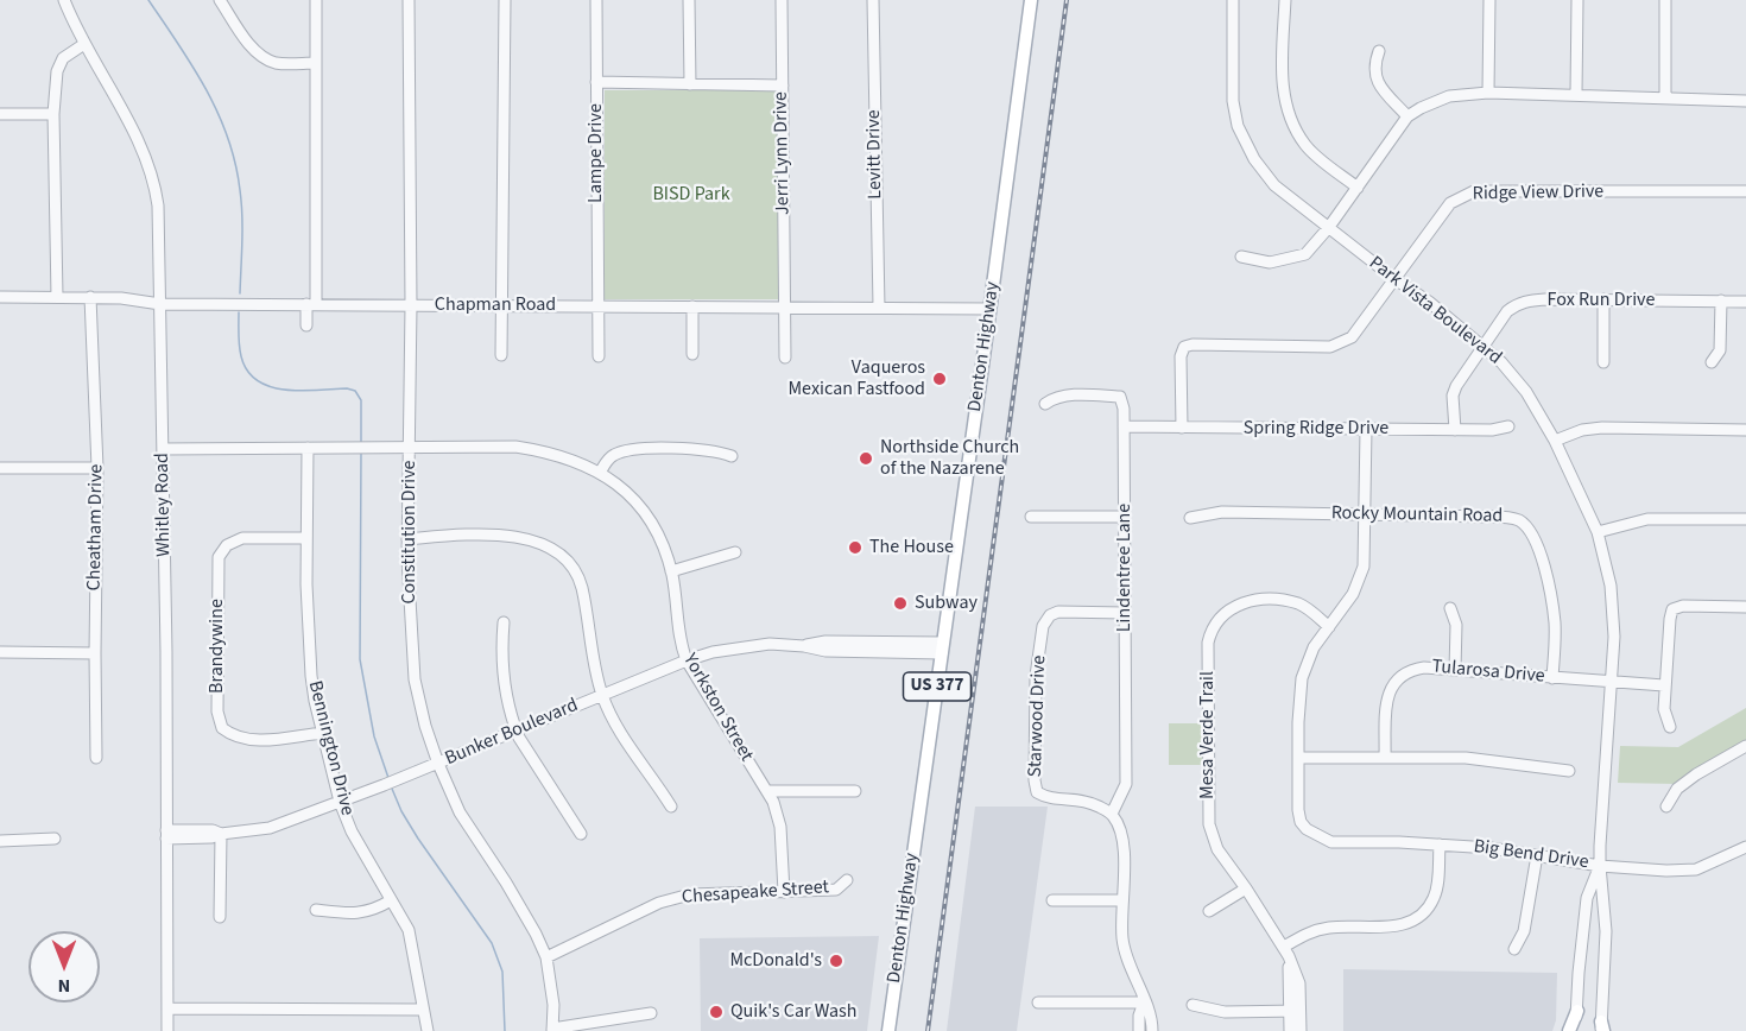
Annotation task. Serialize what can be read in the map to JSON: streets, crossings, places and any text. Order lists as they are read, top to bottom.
{
  "streets": {
    "main road": ["Denton Highway", "US 377"],
    "street": [
      "Lampe Drive",
      "Jerri Lynn Drive",
      "Levitt Drive",
      "Ridge View Drive",
      "Fox Run Drive",
      "Chapman Road",
      "Park Vista Boulevard",
      "Spring Ridge Drive",
      "Whitley Road",
      "Rocky Mountain Road",
      "Cheatham Drive",
      "Constitution Drive",
      "Lindentree Lane",
      "Brandywine",
      "Tularosa Drive",
      "Yorkston Street",
      "Starwood Drive",
      "Bunker Boulevard",
      "Mesa Verde Trail",
      "Bennington Drive",
      "Big Bend Drive",
      "Chesapeake Street"
    ]
  },
  "crossings": [
    ["Lampe Drive", "Chapman Road"],
    ["Jerri Lynn Drive", "Chapman Road"],
    ["Levitt Drive", "Chapman Road"],
    ["Ridge View Drive", "Park Vista Boulevard"],
    ["Ridge View Drive", "Spring Ridge Drive"],
    ["Fox Run Drive", "Park Vista Boulevard"],
    ["Fox Run Drive", "Spring Ridge Drive"],
    ["Chapman Road", "Denton Highway"],
    ["Chapman Road", "Whitley Road"],
    ["Chapman Road", "Cheatham Drive"],
    ["Chapman Road", "Constitution Drive"],
    ["Park Vista Boulevard", "Tularosa Drive"],
    ["Park Vista Boulevard", "Big Bend Drive"],
    ["Denton Highway", "Bunker Boulevard"],
    ["Spring Ridge Drive", "Lindentree Lane"],
    ["Whitley Road", "Yorkston Street"],
    ["Whitley Road", "Bunker Boulevard"],
    ["Rocky Mountain Road", "Tularosa Drive"],
    ["Constitution Drive", "Yorkston Street"],
    ["Constitution Drive", "Bunker Boulevard"],
    ["Constitution Drive", "Chesapeake Street"],
    ["Lindentree Lane", "Starwood Drive"],
    ["Brandywine", "Bennington Drive"],
    ["Yorkston Street", "Bunker Boulevard"],
    ["Yorkston Street", "Bennington Drive"],
    ["Yorkston Street", "Chesapeake Street"],
    ["Bunker Boulevard", "Bennington Drive"]
  ],
  "parks": ["BISD Park"],
  "places": [
    "Vaqueros Mexican Fastfood",
    "Northside Church of the Nazarene",
    "The House",
    "Subway",
    "McDonald's",
    "Quik's Car Wash"
  ],
  "north": "bottom"
}
